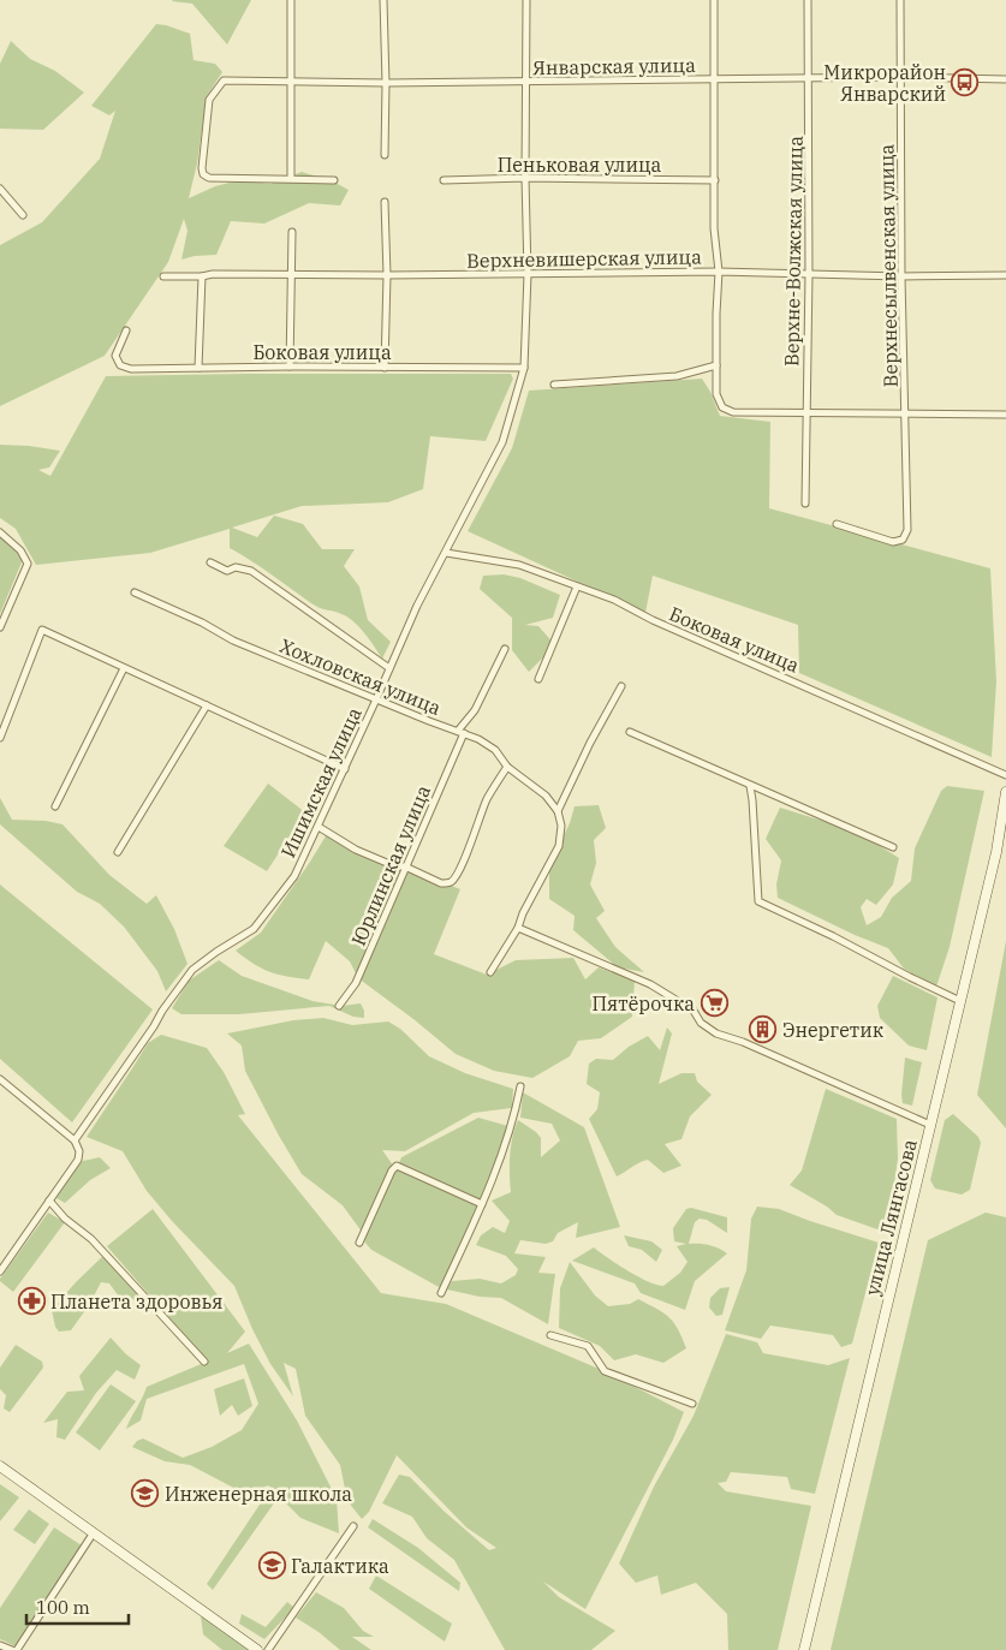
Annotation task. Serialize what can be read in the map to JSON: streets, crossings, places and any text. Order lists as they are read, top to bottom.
{
  "streets": {
    "main road": ["улица Лянгасова"],
    "street": [
      "Январская улица",
      "Пеньковая улица",
      "Верхне-Волжская улица",
      "Верхневишерская улица",
      "Верхнесылвенская улица",
      "Боковая улица",
      "Хохловская улица",
      "Ишимская улица",
      "Юрлинская улица"
    ]
  },
  "crossings": [
    ["Январская улица", "Верхне-Волжская улица"],
    ["Январская улица", "Верхнесылвенская улица"],
    ["Январская улица", "Ишимская улица"],
    ["Пеньковая улица", "Ишимская улица"],
    ["Верхне-Волжская улица", "Верхневишерская улица"],
    ["Верхневишерская улица", "Верхнесылвенская улица"],
    ["Верхневишерская улица", "Ишимская улица"],
    ["Боковая улица", "Ишимская улица"],
    ["Хохловская улица", "Ишимская улица"],
    ["Хохловская улица", "Юрлинская улица"]
  ],
  "places": {
    "bus stop": ["Микрорайон Январский"],
    "supermarket": ["Пятёрочка"],
    "building": ["Энергетик"],
    "pharmacy": ["Планета здоровья"],
    "school or university": ["Инженерная школа", "Галактика"]
  },
  "scale_bar": "100 m"
}
